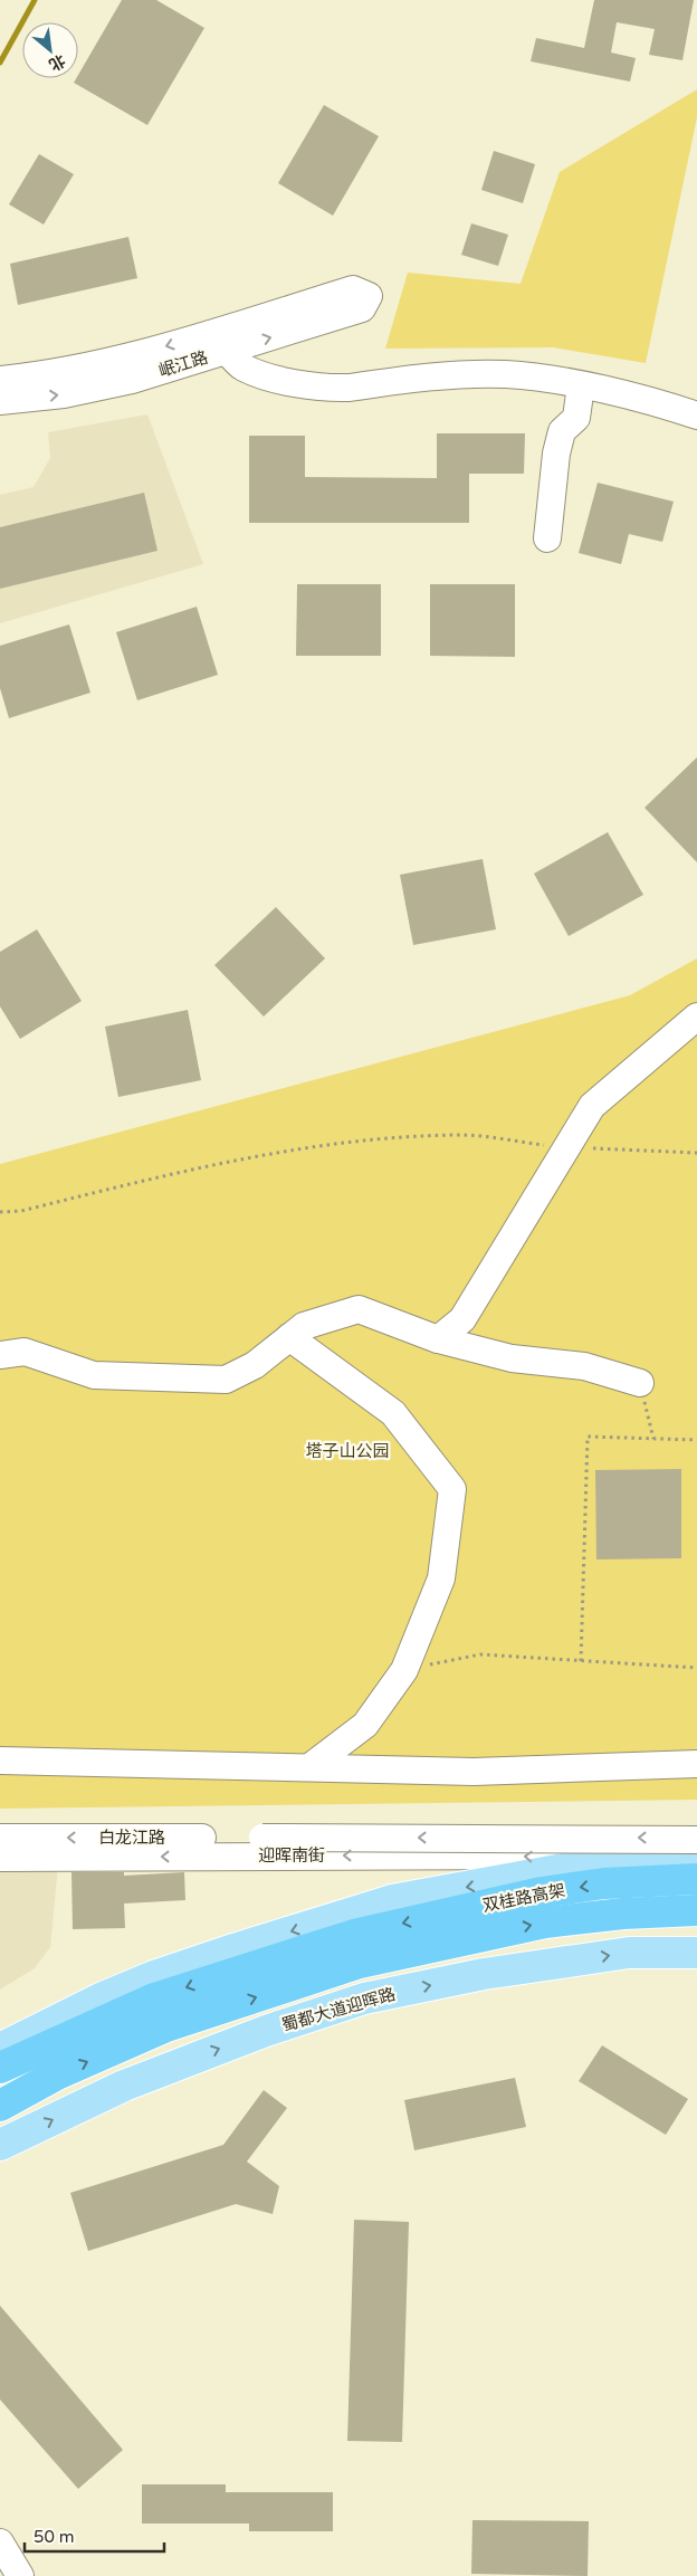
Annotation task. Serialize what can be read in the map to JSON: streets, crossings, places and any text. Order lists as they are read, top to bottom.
{
  "streets": {
    "highway": ["双桂路高架"],
    "main road": ["蜀都大道迎晖路"],
    "street": ["岷江路", "白龙江路", "迎晖南街"]
  },
  "parks": ["塔子山公园"],
  "scale_bar": "50 m",
  "north": "bottom right"
}
